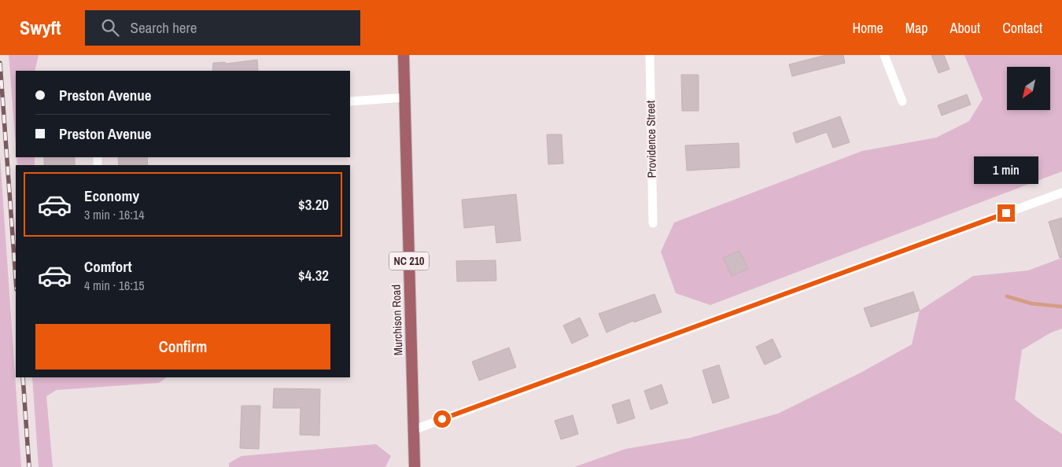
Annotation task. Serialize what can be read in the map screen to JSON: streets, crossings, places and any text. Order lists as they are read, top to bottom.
{
  "streets": {
    "main road": ["NC 210", "Murchison Road"],
    "street": ["Providence Street"]
  },
  "north": "bottom left",
  "page": {
    "header": "Swyft",
    "search": "Search here",
    "nav": [
      "Home",
      "Map",
      "About",
      "Contact"
    ],
    "banner": ["Preston Avenue", "Preston Avenue"],
    "bubble": "1 min",
    "list": [
      {
        "name": "Economy",
        "note": "3 min · 16:14",
        "value": "$3.20"
      },
      {
        "name": "Comfort",
        "note": "4 min · 16:15",
        "value": "$4.32"
      }
    ],
    "buttons": "Confirm"
  }
}
